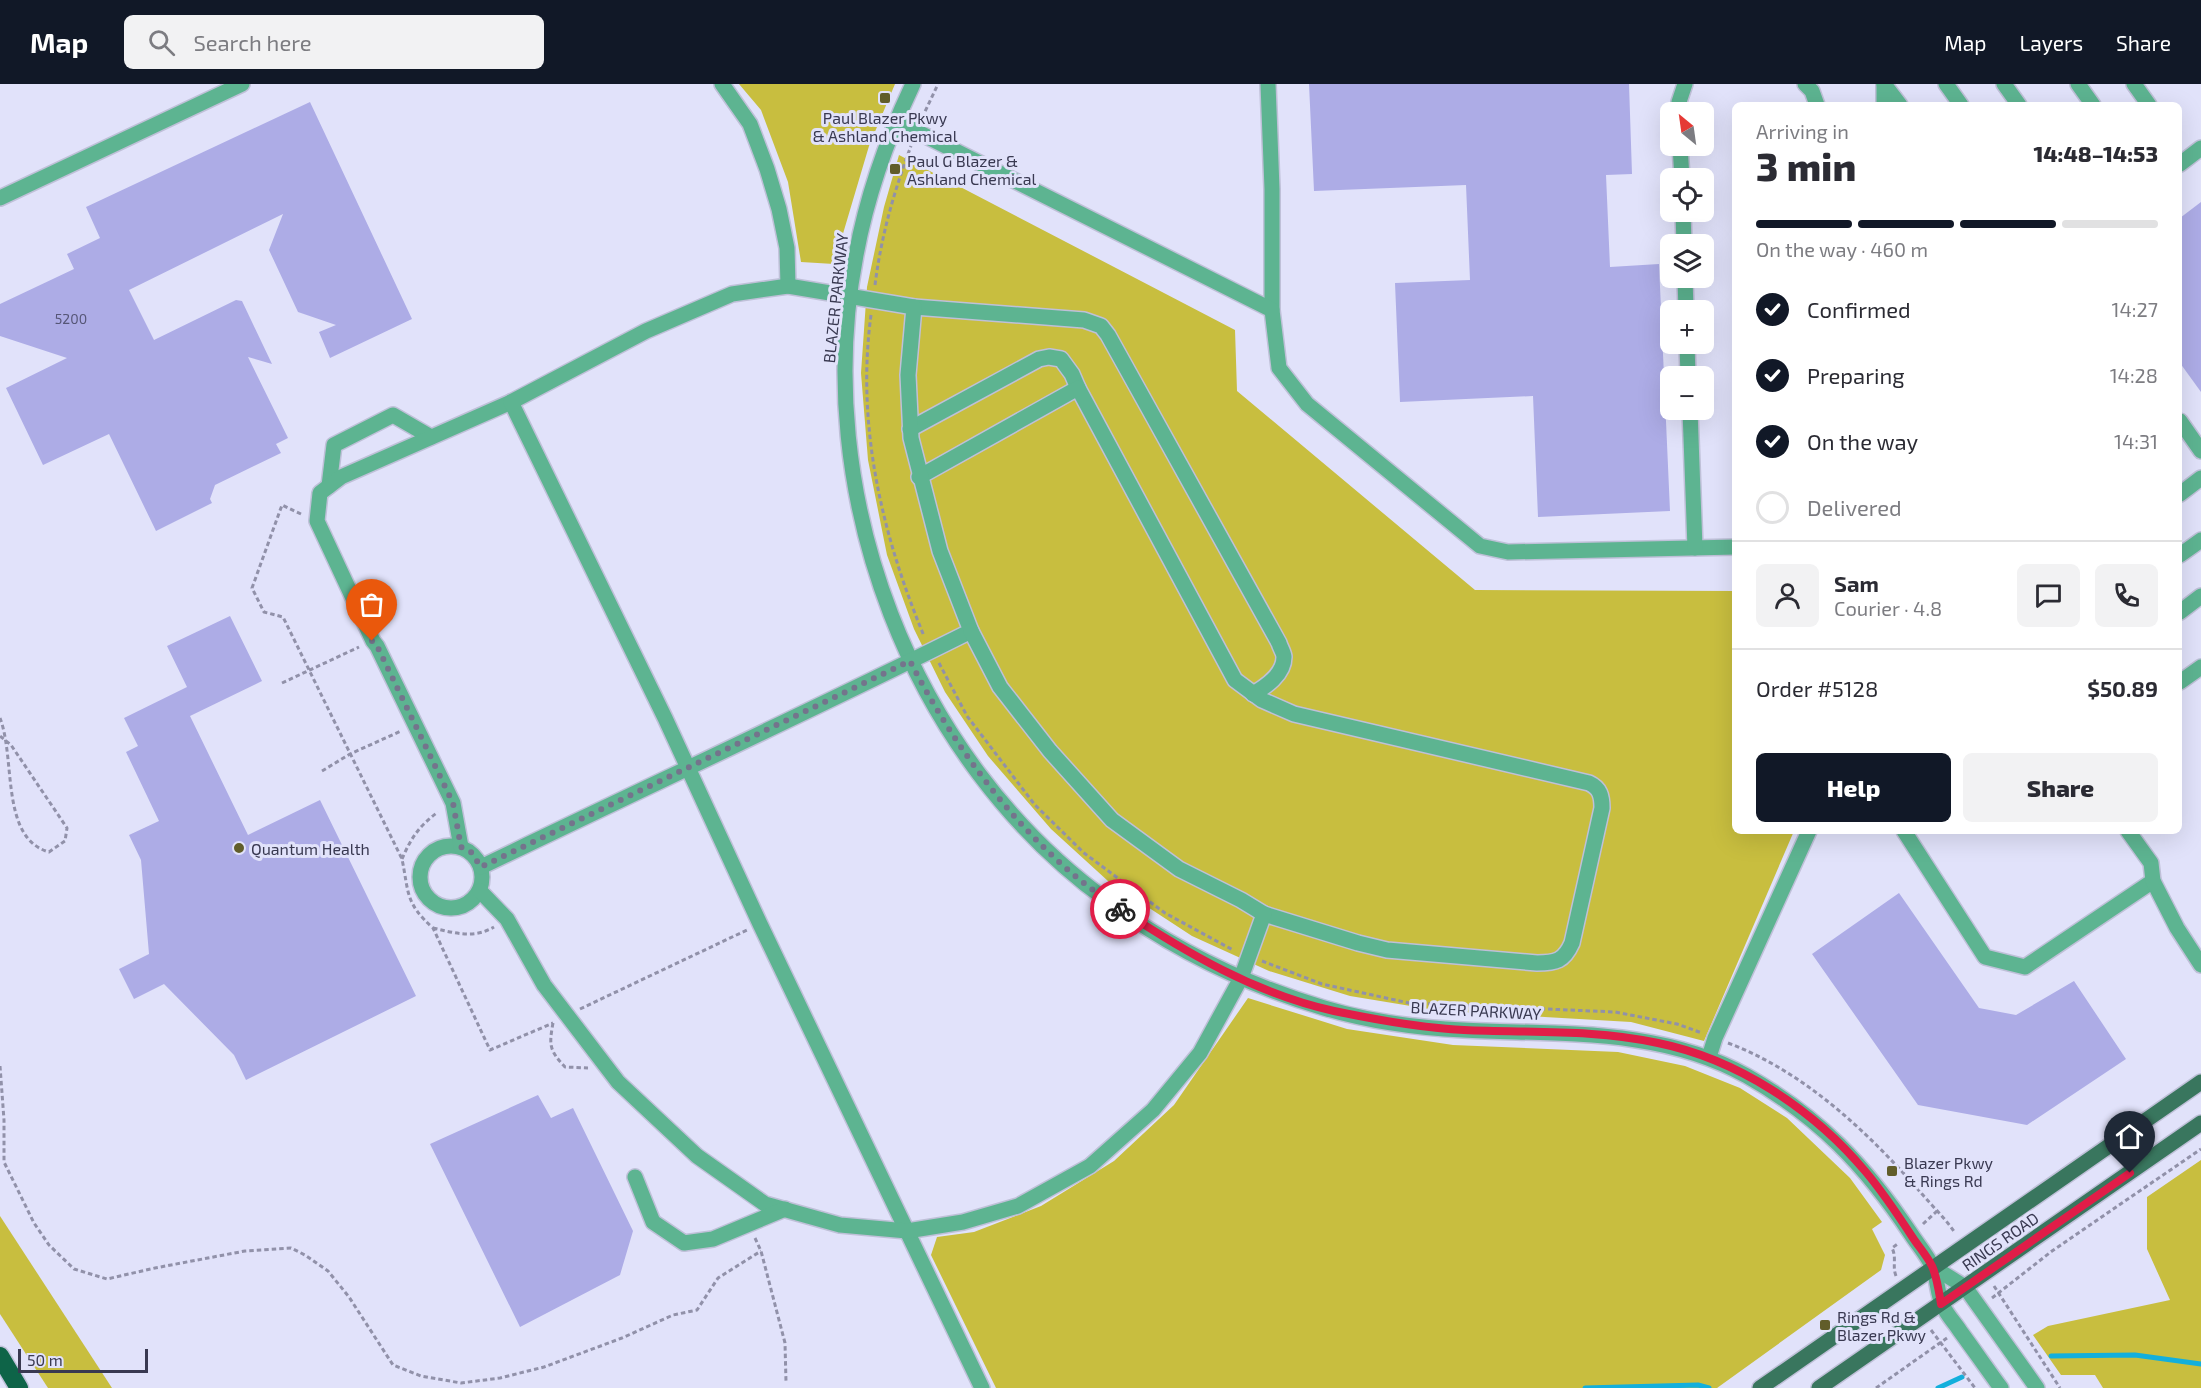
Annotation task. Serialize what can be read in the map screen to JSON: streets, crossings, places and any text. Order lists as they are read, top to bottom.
{
  "streets": {
    "main road": ["RINGS ROAD"],
    "street": ["BLAZER PARKWAY"]
  },
  "crossings": [
    ["BLAZER PARKWAY", "RINGS ROAD"]
  ],
  "places": {
    "transit": [
      "Paul Blazer Pkwy & Ashland Chemical",
      "Paul G Blazer & Ashland Chemical",
      "Blazer Pkwy & Rings Rd",
      "Rings Rd & Blazer Pkwy"
    ],
    "other": ["Quantum Health"]
  },
  "house_numbers": ["5200"],
  "scale_bar": "50 m",
  "north": "top left",
  "page": {
    "header": "Map",
    "search": "Search here",
    "nav": ["Map", "Layers", "Share"],
    "map_buttons": ["+", "−"],
    "heading": ["3 min", "Arriving in", "14:48–14:53"],
    "panel": [
      "Sam",
      "Courier · 4.8",
      "Order #5128",
      "$50.89"
    ],
    "bar": "On the way · 460 m",
    "list": [
      ["Confirmed", "14:27"],
      ["Preparing", "14:28"],
      ["On the way", "14:31"],
      "Delivered"
    ],
    "buttons": ["Help", "Share"],
    "scale": "50 m"
  }
}
